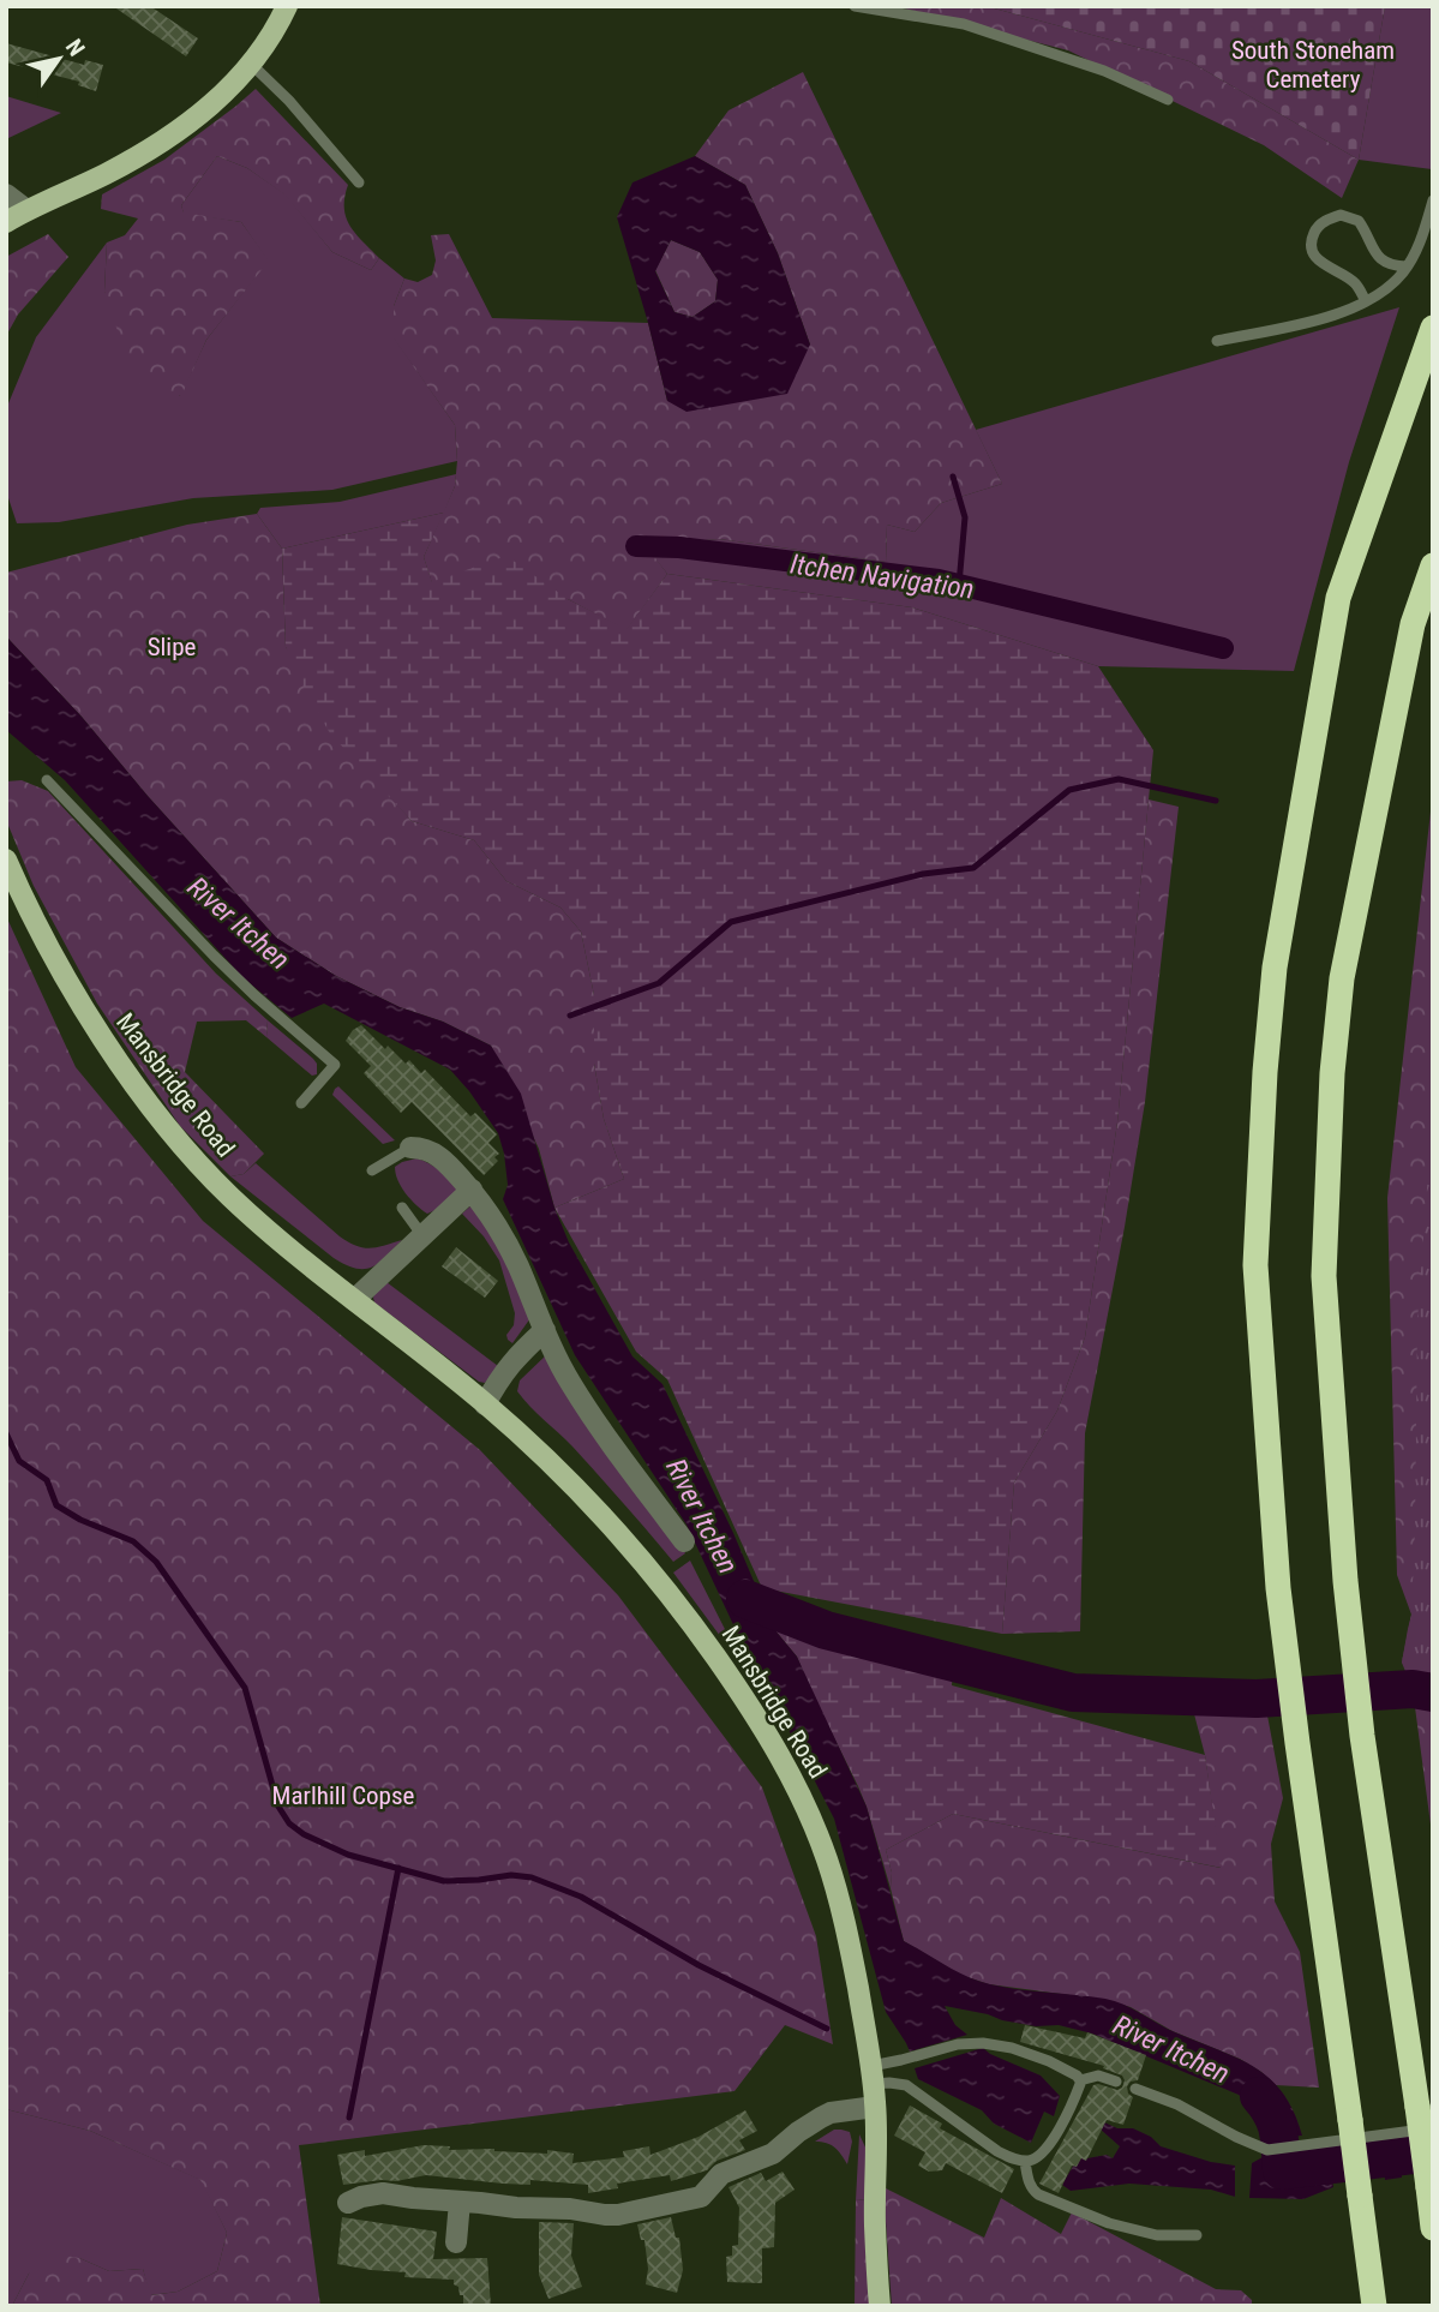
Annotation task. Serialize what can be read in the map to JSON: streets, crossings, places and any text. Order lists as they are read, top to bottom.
{
  "streets": {
    "main road": ["Mansbridge Road"]
  },
  "water": ["Itchen Navigation", "River Itchen"],
  "parks": ["South Stoneham Cemetery", "Slipe", "Marlhill Copse"],
  "north": "top right"
}
